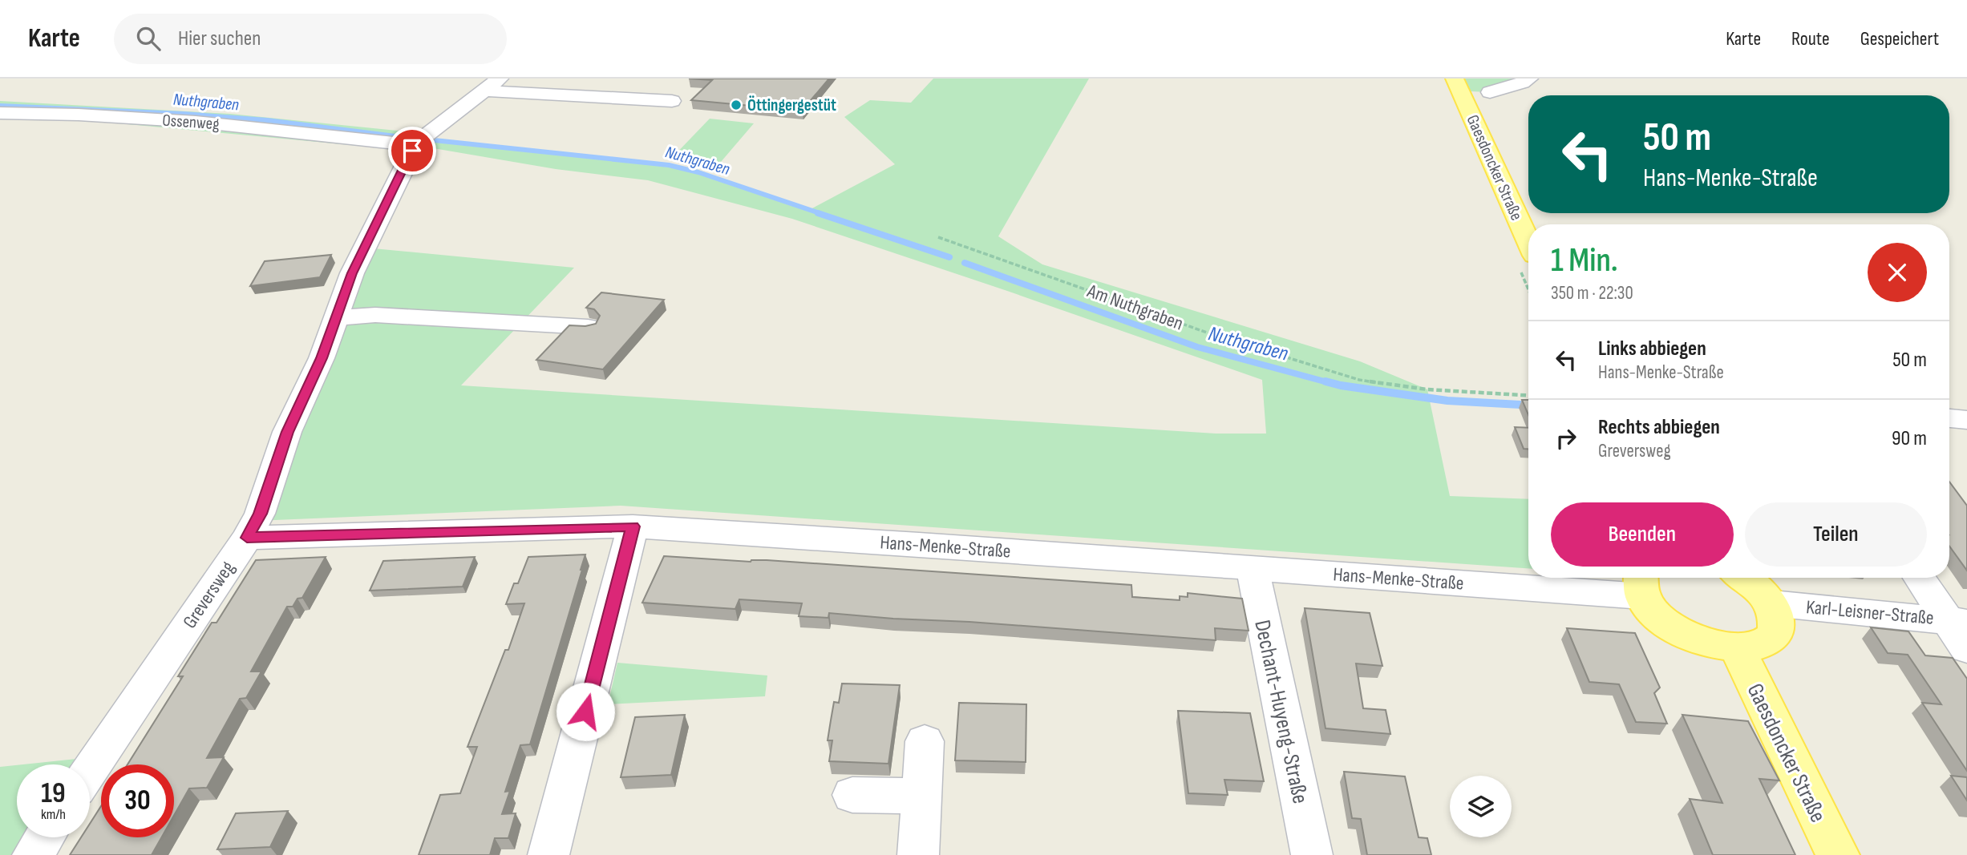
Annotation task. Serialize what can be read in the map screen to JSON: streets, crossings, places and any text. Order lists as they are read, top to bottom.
{
  "streets": {
    "main road": ["Gaesdoncker Straße"],
    "street": [
      "Ossenweg",
      "Hans-Menke-Straße",
      "Greversweg",
      "Karl-Leisner-Straße",
      "Dechant-Huyeng-Straße"
    ],
    "path": ["Am Nuthgraben"]
  },
  "crossings": [
    ["Ossenweg", "Greversweg"],
    ["Hans-Menke-Straße", "Greversweg"],
    ["Hans-Menke-Straße", "Dechant-Huyeng-Straße"]
  ],
  "water": ["Nuthgraben"],
  "places": ["Öttingergestüt"],
  "page": {
    "header": "Karte",
    "search": "Hier suchen",
    "nav": ["Karte", "Route", "Gespeichert"],
    "turn": ["50 m", "Hans-Menke-Straße"],
    "heading": ["1 Min.", "350 m · 22:30"],
    "list": [
      {
        "name": "Links abbiegen",
        "note": "Hans-Menke-Straße",
        "value": "50 m"
      },
      {
        "name": "Rechts abbiegen",
        "note": "Greversweg",
        "value": "90 m"
      }
    ],
    "buttons": ["Beenden", "Teilen"],
    "speed": "19 km/h",
    "limit": "30"
  }
}
